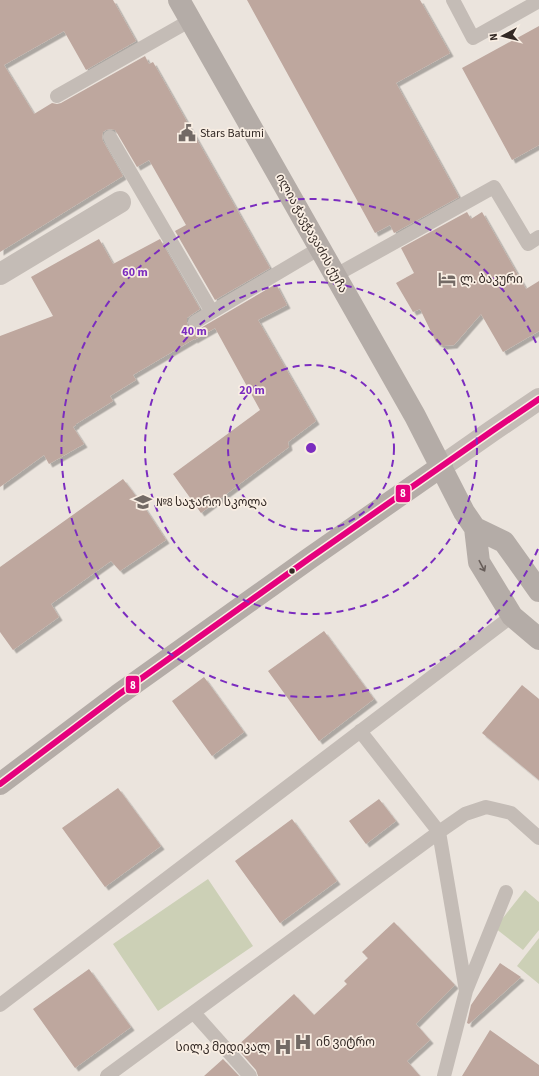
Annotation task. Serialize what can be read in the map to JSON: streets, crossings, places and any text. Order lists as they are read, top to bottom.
{
  "streets": {
    "main road": ["ილია ჭავჭავაძის ქუჩა"]
  },
  "places": {
    "public building": ["Stars Batumi"],
    "hotel": ["ლ. ბაკური"],
    "school or university": ["№8 საჯარო სკოლა"],
    "hospital": ["ინ ვიტრო", "სილკ მედიკალ"]
  },
  "lines": ["transit line 8"],
  "north": "left",
  "rings": ["60 m", "40 m", "20 m"]
}
